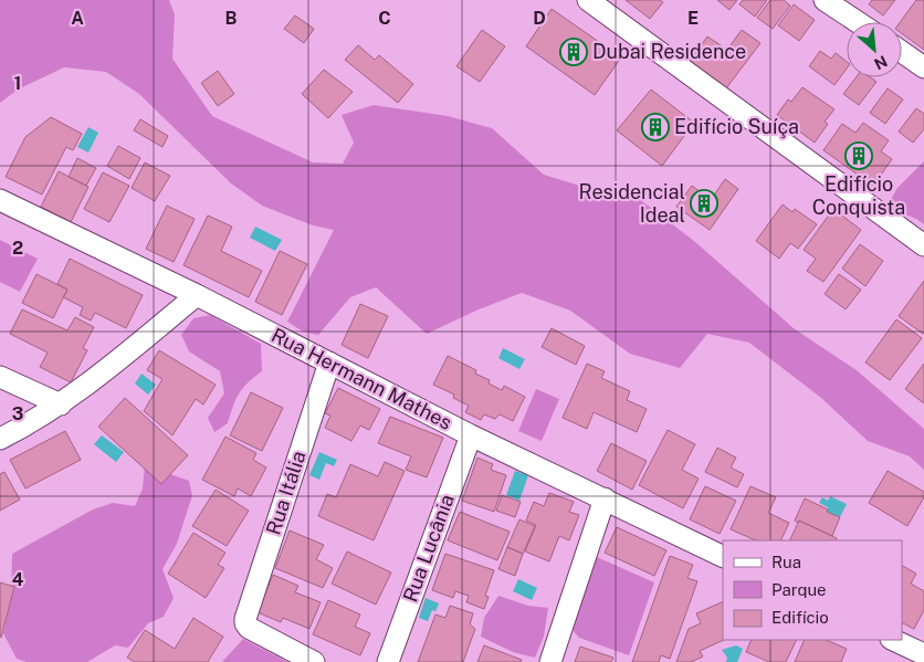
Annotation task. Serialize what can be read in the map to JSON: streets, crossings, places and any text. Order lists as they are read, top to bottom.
{
  "streets": {
    "street": ["Rua Hermann Mathes", "Rua Itália", "Rua Lucânia"]
  },
  "crossings": [
    ["Rua Hermann Mathes", "Rua Itália"],
    ["Rua Hermann Mathes", "Rua Lucânia"]
  ],
  "places": {
    "building": [
      "Dubai Residence",
      "Edifício Suíça",
      "Edifício Conquista",
      "Residencial Ideal"
    ]
  },
  "legend": ["Rua", "Parque", "Edifício"],
  "north": "bottom right",
  "grid": {
    "columns": [
      "A",
      "B",
      "C",
      "D",
      "E"
    ],
    "rows": [
      "1",
      "2",
      "3",
      "4"
    ]
  }
}
